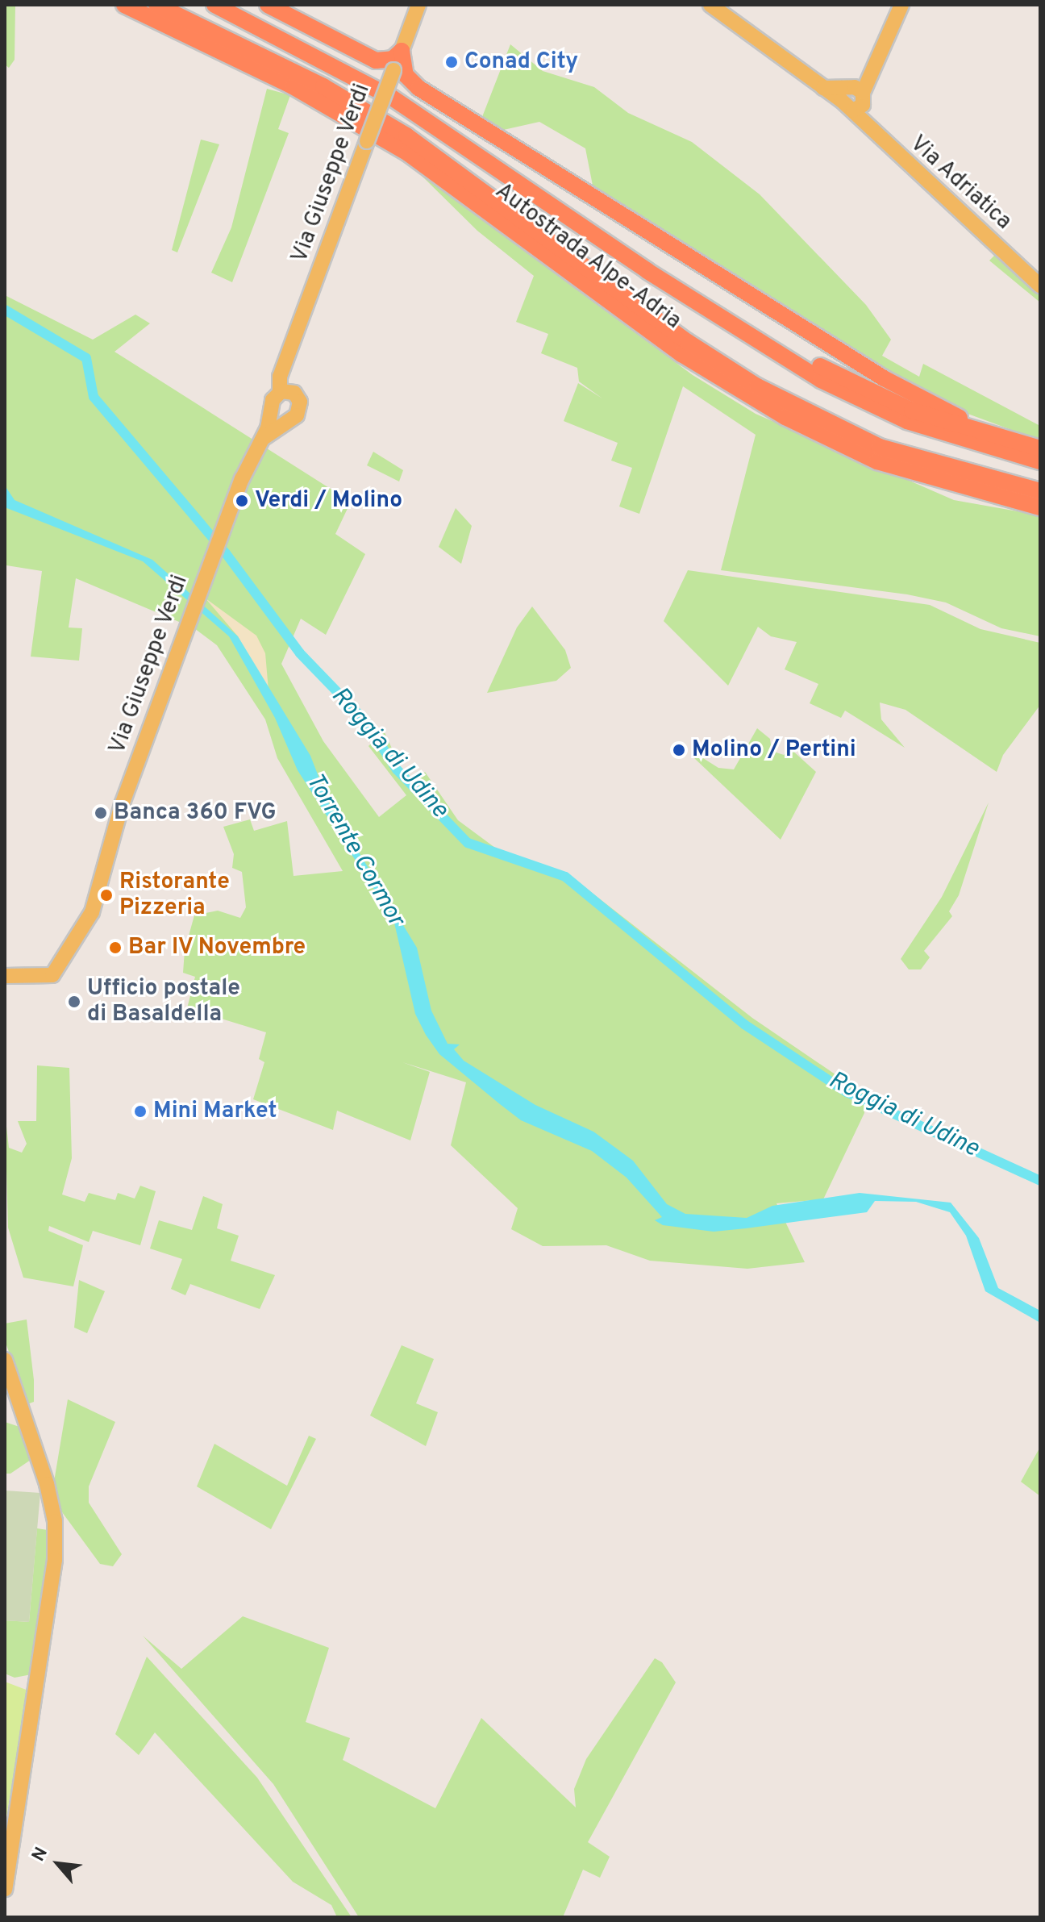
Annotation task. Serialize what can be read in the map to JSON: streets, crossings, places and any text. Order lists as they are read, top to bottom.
{
  "streets": {
    "highway": ["Autostrada Alpe-Adria"],
    "main road": ["Via Giuseppe Verdi", "Via Adriatica"]
  },
  "water": ["Roggia di Udine", "Torrente Cormor"],
  "places": [
    "Conad City",
    "Verdi / Molino",
    "Molino / Pertini",
    "Banca 360 FVG",
    "Ristorante Pizzeria",
    "Bar IV Novembre",
    "Ufficio postale di Basaldella",
    "Mini Market"
  ],
  "north": "top left"
}
